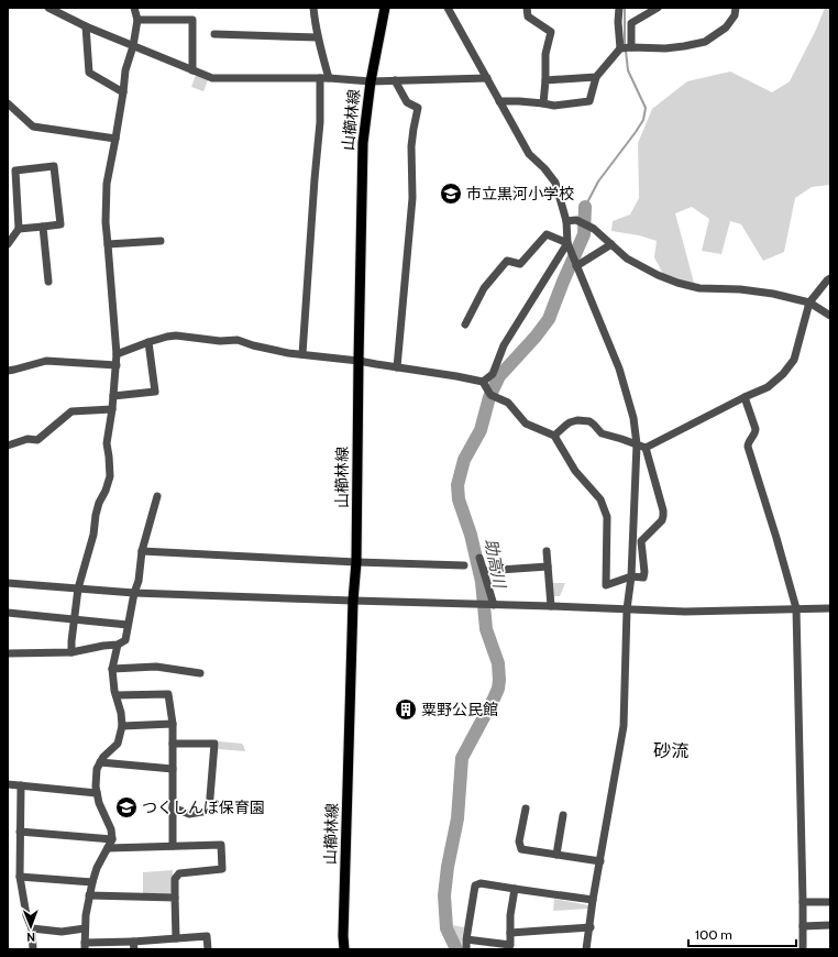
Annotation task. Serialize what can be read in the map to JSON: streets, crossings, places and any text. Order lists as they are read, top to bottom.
{
  "streets": {
    "main road": ["山櫛林線"]
  },
  "districts": ["砂流"],
  "water": ["助高川"],
  "places": {
    "school or university": ["市立黒河小学校", "つくしんぼ保育園"],
    "building": ["粟野公民館"]
  },
  "scale_bar": "100 m",
  "north": "bottom"
}
